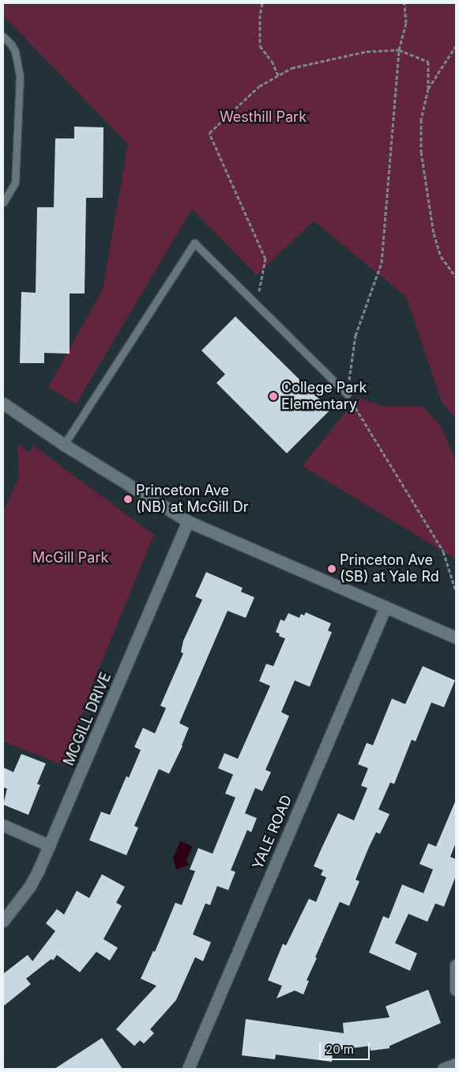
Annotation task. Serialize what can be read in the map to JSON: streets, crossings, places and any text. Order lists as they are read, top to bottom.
{
  "streets": {
    "street": ["MCGILL DRIVE", "YALE ROAD"]
  },
  "parks": ["Westhill Park", "McGill Park"],
  "places": ["College Park Elementary", "Princeton Ave (NB) at McGill Dr", "Princeton Ave (SB) at Yale Rd"],
  "scale_bar": "20 m"
}
